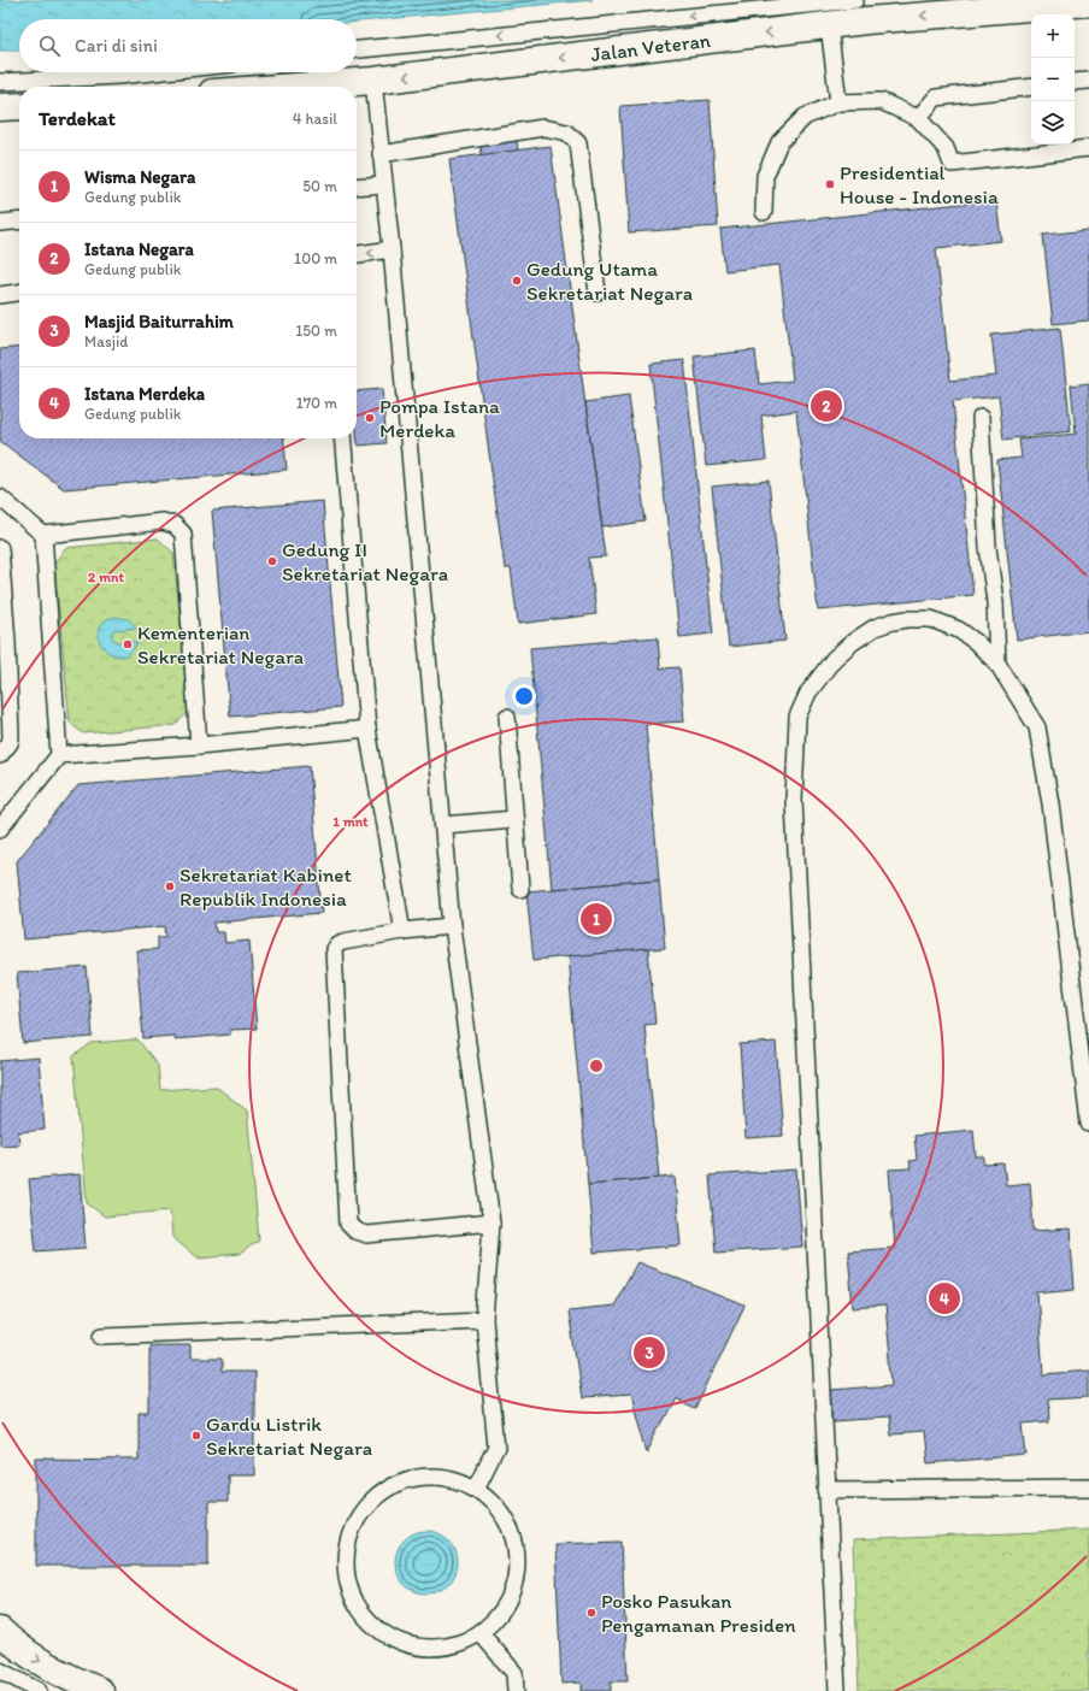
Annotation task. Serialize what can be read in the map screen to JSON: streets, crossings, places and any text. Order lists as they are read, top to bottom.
{
  "streets": {
    "main road": ["Jalan Veteran"]
  },
  "one_way": ["Jalan Veteran"],
  "places": [
    "Presidential House - Indonesia",
    "Gedung Utama Sekretariat Negara",
    "Pompa Istana Merdeka",
    "Gedung II Sekretariat Negara",
    "Kementerian Sekretariat Negara",
    "Sekretariat Kabinet Republik Indonesia",
    "Gardu Listrik Sekretariat Negara",
    "Posko Pasukan Pengamanan Presiden"
  ],
  "page": {
    "map_buttons": ["+", "−"],
    "search": "Cari di sini",
    "heading": ["Terdekat", "4 hasil"],
    "list": [
      {
        "mark": "1",
        "name": "Wisma Negara",
        "note": "Gedung publik",
        "value": "50 m"
      },
      {
        "mark": "2",
        "name": "Istana Negara",
        "note": "Gedung publik",
        "value": "100 m"
      },
      {
        "mark": "3",
        "name": "Masjid Baiturrahim",
        "note": "Masjid",
        "value": "150 m"
      },
      {
        "mark": "4",
        "name": "Istana Merdeka",
        "note": "Gedung publik",
        "value": "170 m"
      }
    ],
    "pins": [
      "2",
      "1",
      "4",
      "3"
    ]
  },
  "rings": ["2 mnt", "1 mnt"]
}
